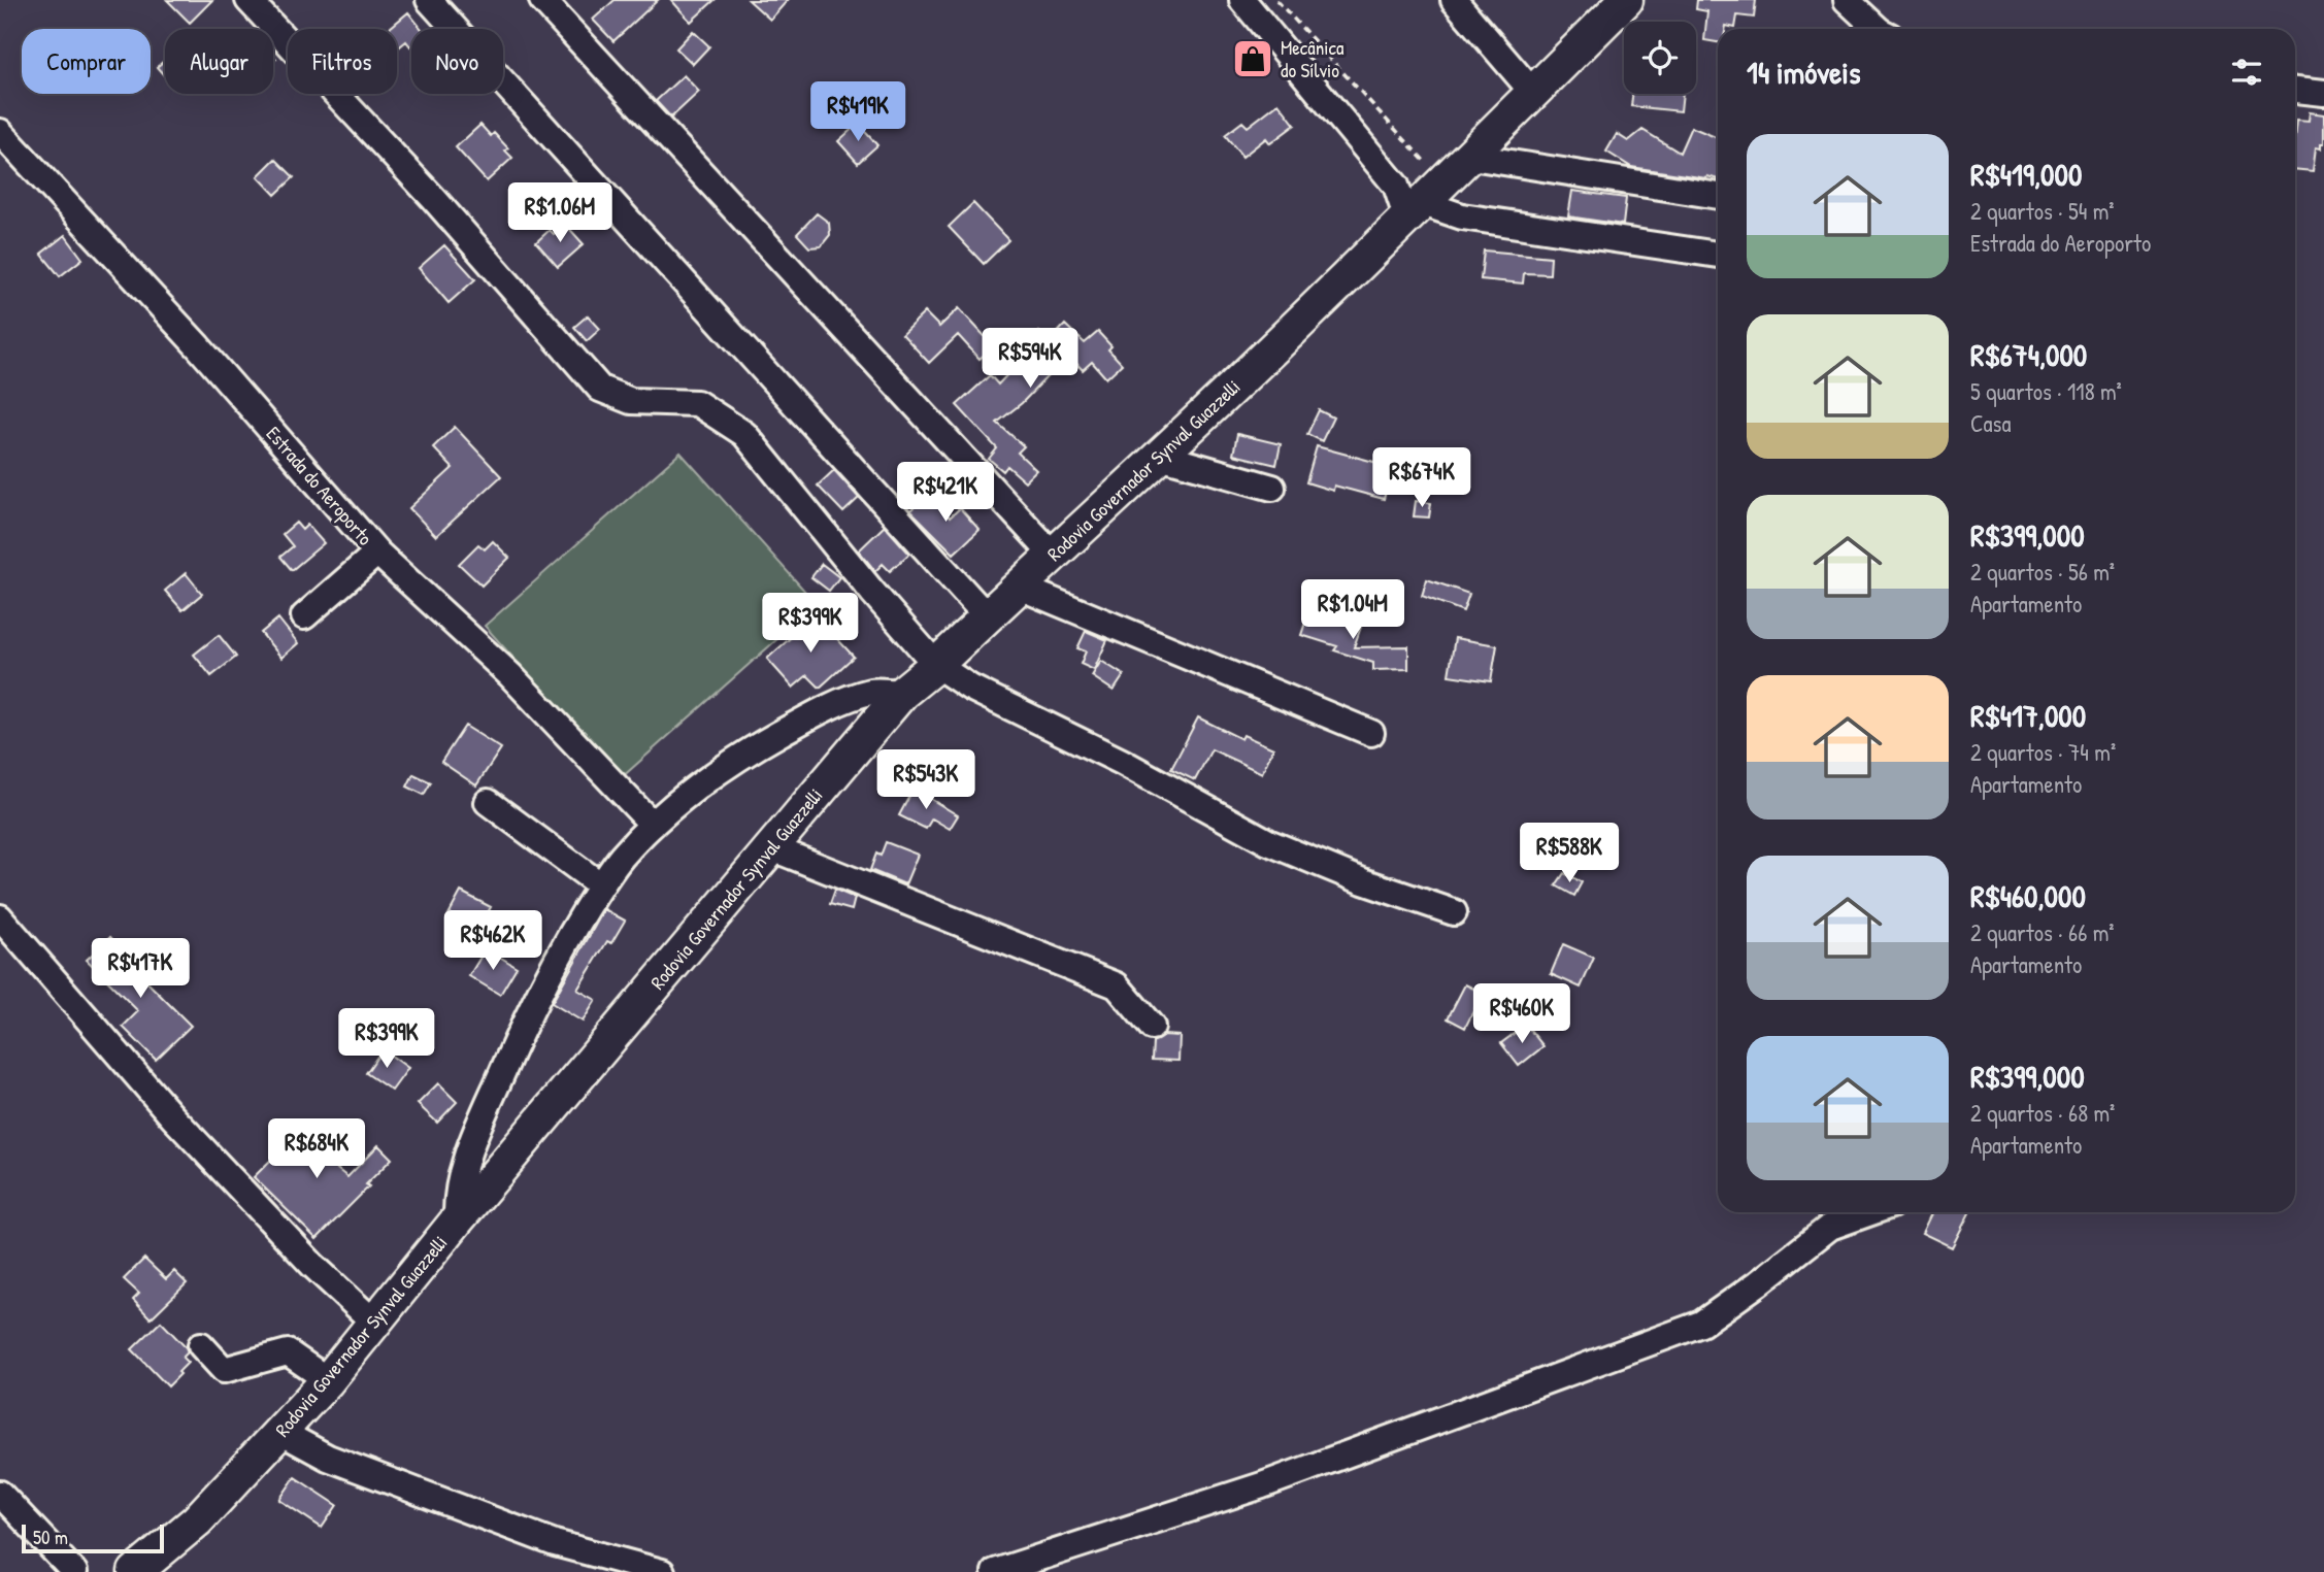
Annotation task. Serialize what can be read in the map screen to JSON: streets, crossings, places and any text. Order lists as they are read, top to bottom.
{
  "streets": {
    "main road": ["Rodovia Governador Synval Guazzelli"],
    "street": ["Estrada do Aeroporto"]
  },
  "places": {
    "shop": ["Mecânica do Sílvio"]
  },
  "scale_bar": "50 m",
  "page": {
    "chip": [
      "Comprar",
      "Alugar",
      "Filtros",
      "Novo"
    ],
    "heading": "14 imóveis",
    "price": [
      "R$419K",
      "R$1.06M",
      "R$594K",
      "R$674K",
      "R$421K",
      "R$1.04M",
      "R$399K",
      "R$543K",
      "R$588K",
      "R$462K",
      "R$417K",
      "R$460K",
      "R$399K",
      "R$684K"
    ],
    "list": [
      {
        "name": "R$419,000",
        "note": "2 quartos · 54 m² · Estrada do Aeroporto"
      },
      {
        "name": "R$674,000",
        "note": "5 quartos · 118 m² · Casa"
      },
      {
        "name": "R$399,000",
        "note": "2 quartos · 56 m² · Apartamento"
      },
      {
        "name": "R$417,000",
        "note": "2 quartos · 74 m² · Apartamento"
      },
      {
        "name": "R$460,000",
        "note": "2 quartos · 66 m² · Apartamento"
      },
      {
        "name": "R$399,000",
        "note": "2 quartos · 68 m² · Apartamento"
      }
    ],
    "scale": "50 m"
  }
}
